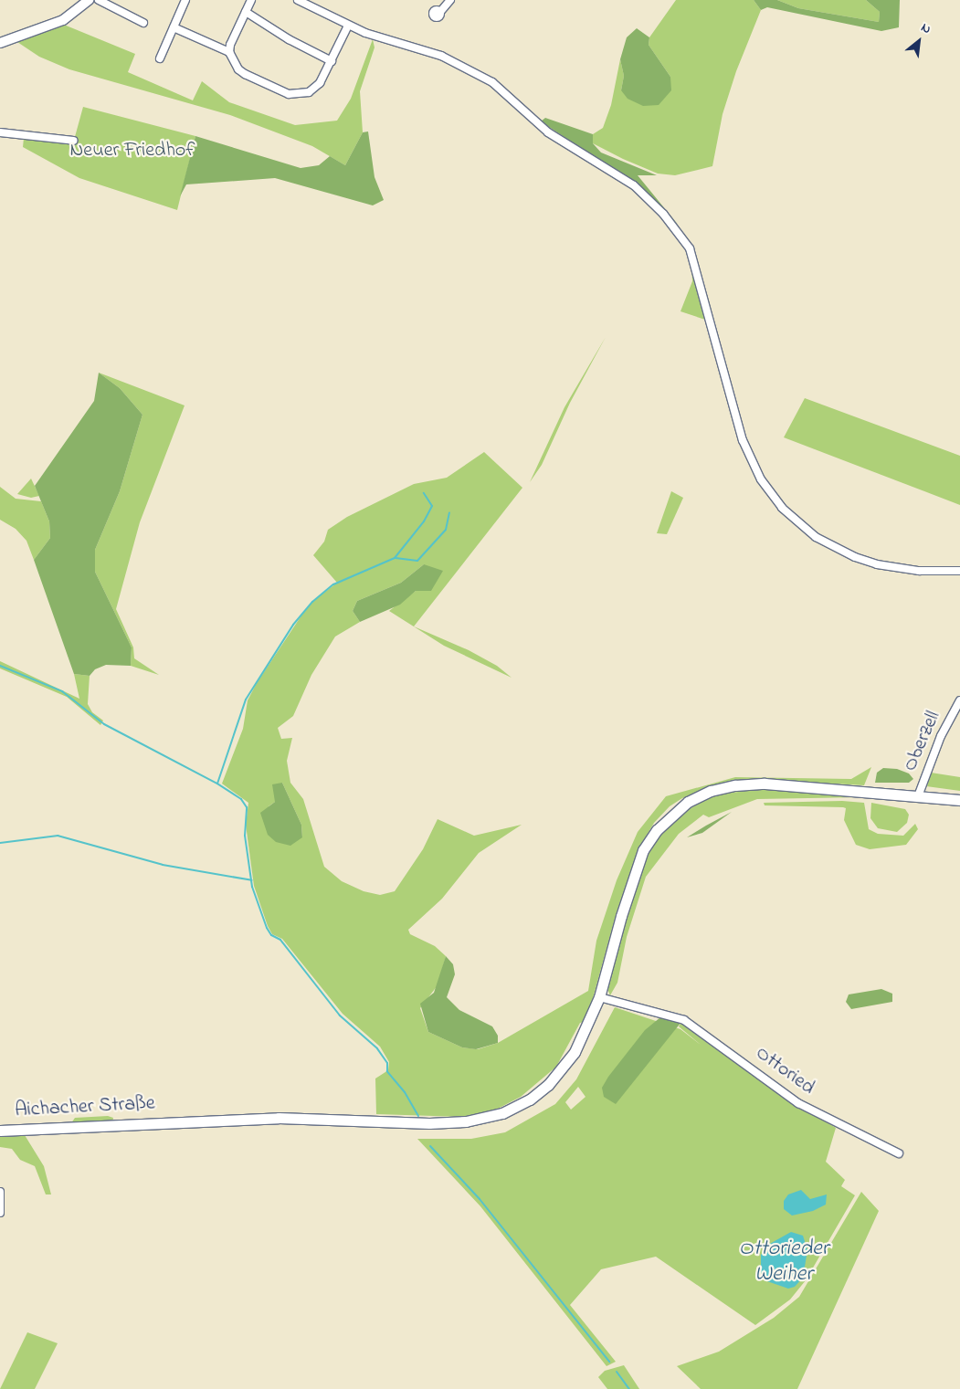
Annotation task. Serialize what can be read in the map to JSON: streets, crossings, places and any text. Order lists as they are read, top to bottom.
{
  "streets": {
    "main road": ["Aichacher Straße"],
    "street": ["Oberzell", "Ottoried"]
  },
  "crossings": [
    ["Oberzell", "Aichacher Straße"],
    ["Ottoried", "Aichacher Straße"]
  ],
  "water": ["Ottorieder Weiher"],
  "parks": ["Neuer Friedhof"],
  "north": "top right"
}
